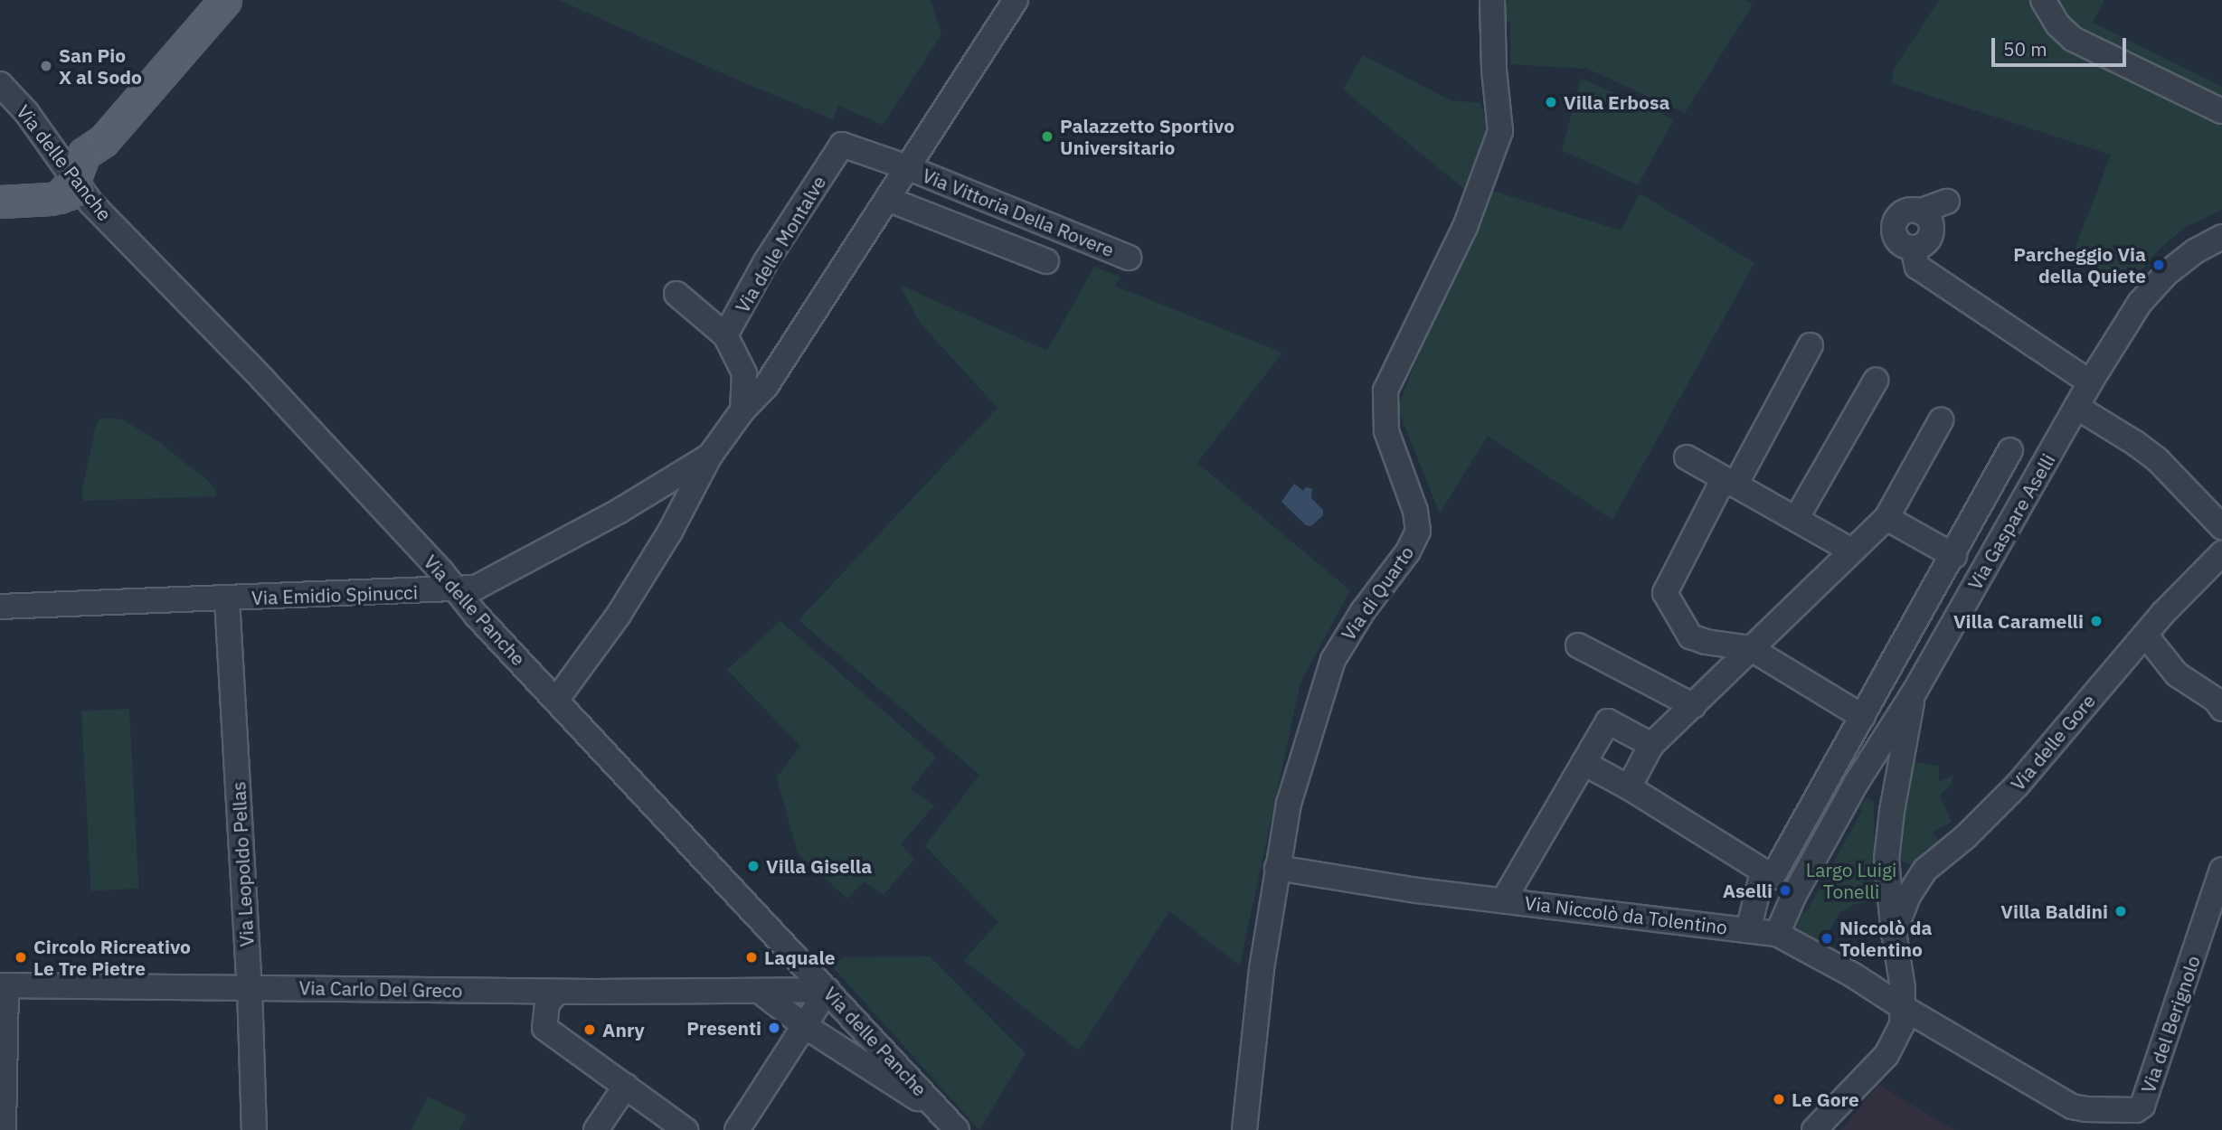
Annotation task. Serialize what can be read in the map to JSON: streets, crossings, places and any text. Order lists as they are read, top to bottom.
{
  "streets": {
    "street": [
      "Via delle Panche",
      "Via Vittoria Della Rovere",
      "Via delle Montalve",
      "Via Gaspare Aselli",
      "Via di Quarto",
      "Via Emidio Spinucci",
      "Via delle Gore",
      "Via Leopoldo Pellas",
      "Via Niccolò da Tolentino",
      "Via Carlo Del Greco",
      "Via del Berignolo"
    ]
  },
  "crossings": [
    ["Via delle Panche", "Via Emidio Spinucci"],
    ["Via delle Panche", "Via Carlo Del Greco"],
    ["Via Vittoria Della Rovere", "Via delle Montalve"],
    ["Via Gaspare Aselli", "Via Niccolò da Tolentino"],
    ["Via di Quarto", "Via Niccolò da Tolentino"],
    ["Via Emidio Spinucci", "Via Leopoldo Pellas"],
    ["Via Leopoldo Pellas", "Via Carlo Del Greco"]
  ],
  "parks": ["Largo Luigi Tonelli"],
  "places": [
    "San Pio X al Sodo",
    "Villa Erbosa",
    "Palazzetto Sportivo Universitario",
    "Parcheggio Via della Quiete",
    "Villa Caramelli",
    "Villa Gisella",
    "Aselli",
    "Villa Baldini",
    "Niccolò da Tolentino",
    "Circolo Ricreativo Le Tre Pietre",
    "Laquale",
    "Presenti",
    "Anry",
    "Le Gore"
  ],
  "scale_bar": "50 m"
}
